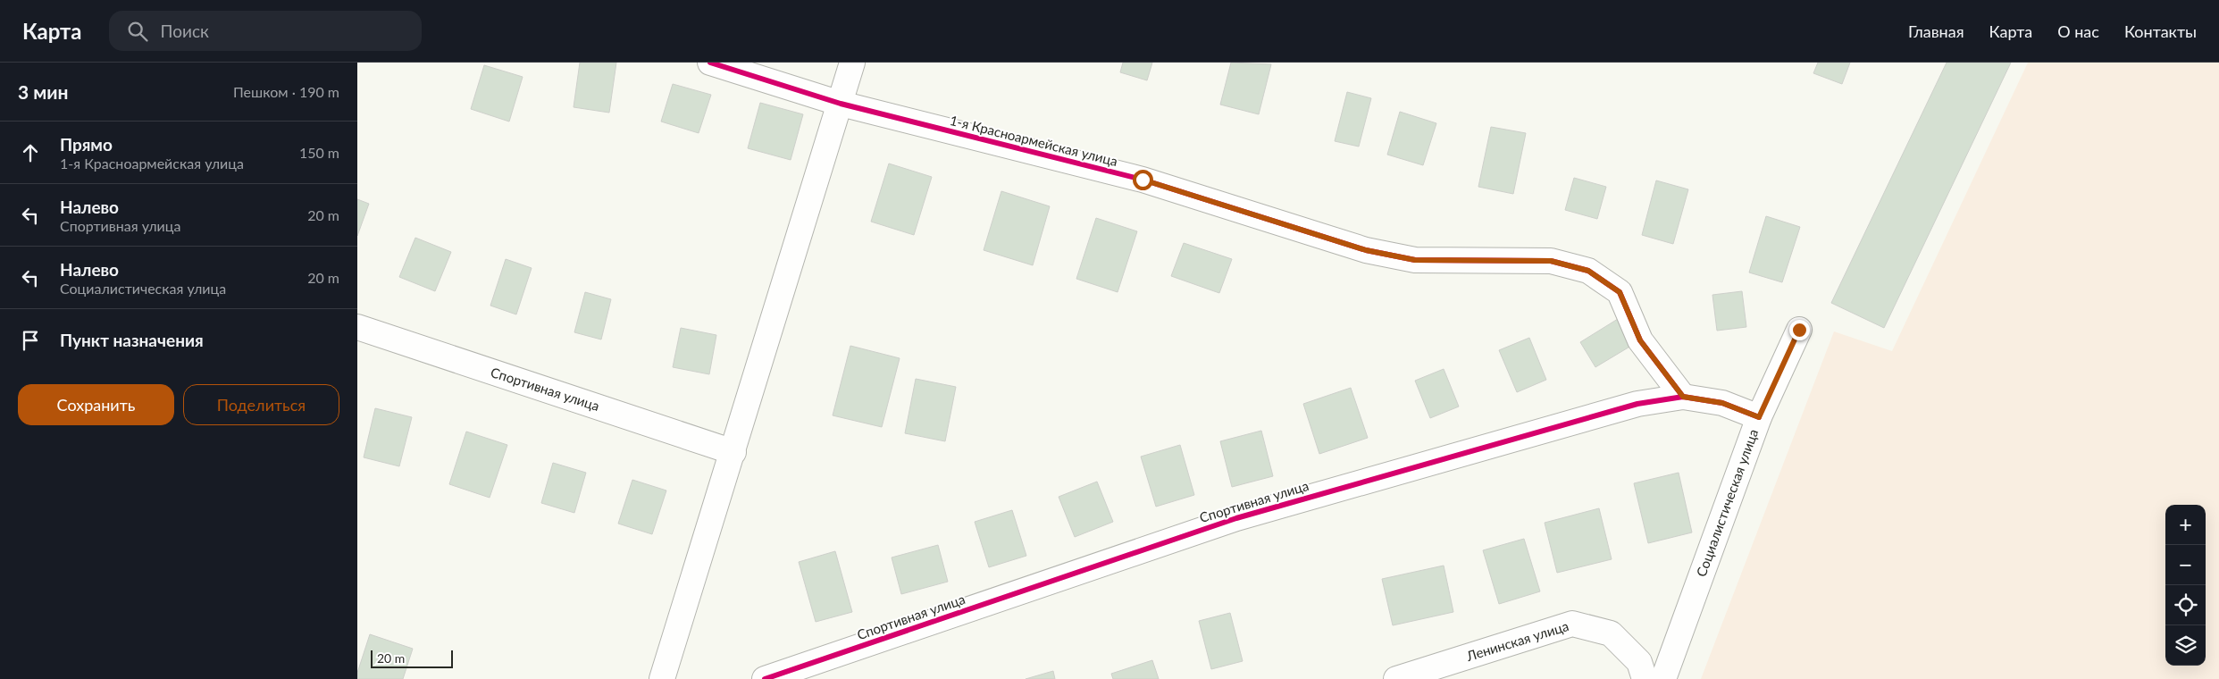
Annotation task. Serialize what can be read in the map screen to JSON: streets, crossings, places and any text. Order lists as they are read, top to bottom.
{
  "streets": {
    "street": [
      "1-я Красноармейская улица",
      "Спортивная улица",
      "Социалистическая улица",
      "Ленинская улица"
    ]
  },
  "crossings": [
    ["1-я Красноармейская улица", "Спортивная улица"],
    ["Спортивная улица", "Социалистическая улица"]
  ],
  "scale_bar": "20 m",
  "page": {
    "header": "Карта",
    "search": "Поиск",
    "nav": [
      "Главная",
      "Карта",
      "О нас",
      "Контакты"
    ],
    "heading": ["3 мин", "Пешком · 190 m"],
    "list": [
      ["Прямо", "1-я Красноармейская улица", "150 m"],
      ["Налево", "Спортивная улица", "20 m"],
      ["Налево", "Социалистическая улица", "20 m"],
      "Пункт назначения"
    ],
    "buttons": ["Сохранить", "Поделиться"],
    "map_buttons": ["+", "−"],
    "scale": "20 m"
  }
}
